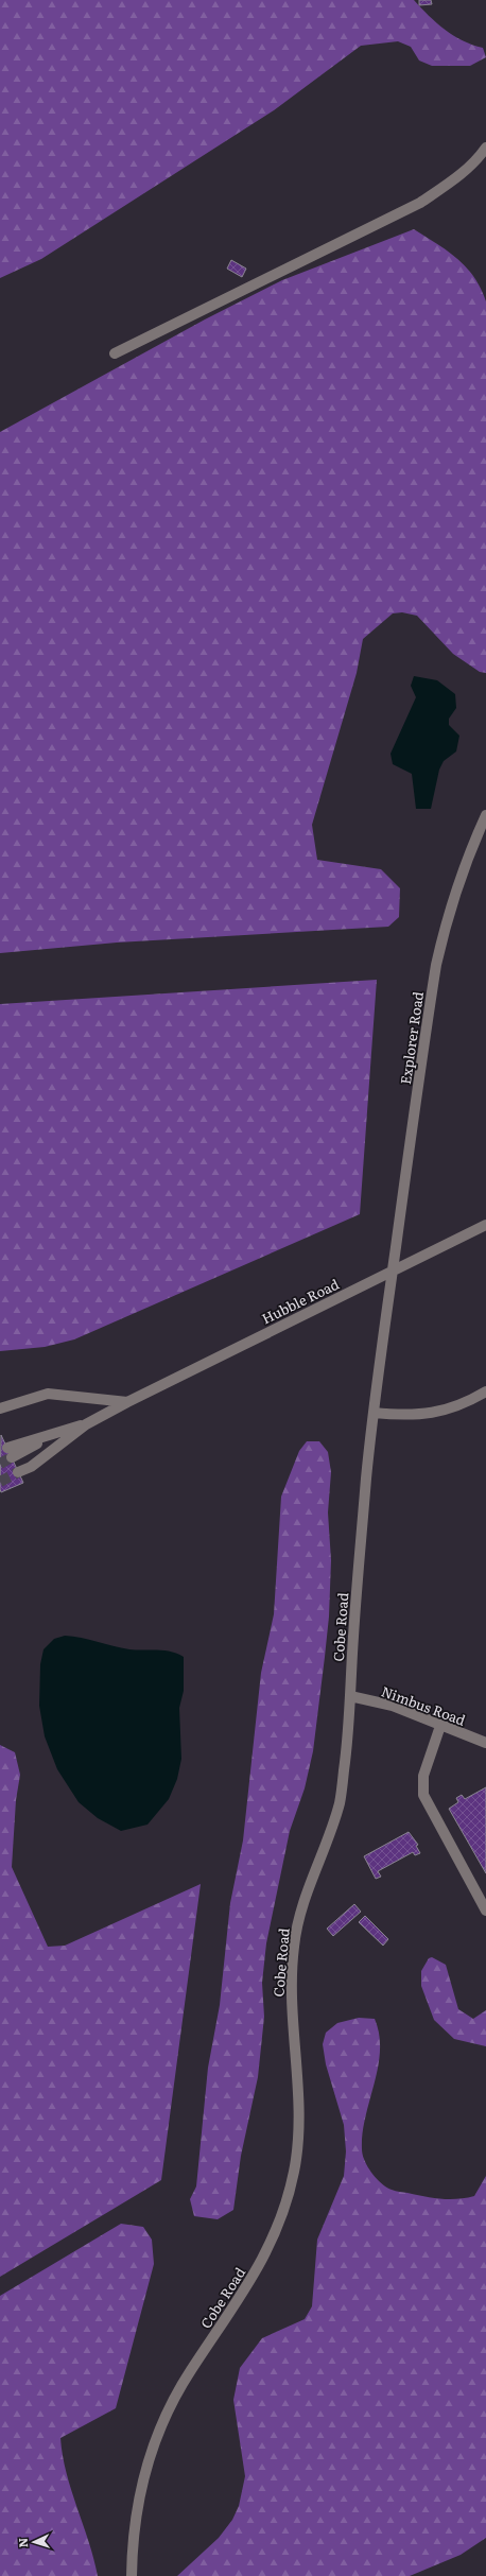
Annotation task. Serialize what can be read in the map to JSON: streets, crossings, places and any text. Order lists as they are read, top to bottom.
{
  "streets": {
    "street": [
      "Explorer Road",
      "Hubble Road",
      "Cobe Road",
      "Nimbus Road"
    ]
  },
  "crossings": [
    ["Explorer Road", "Hubble Road"],
    ["Explorer Road", "Cobe Road"],
    ["Hubble Road", "Cobe Road"],
    ["Cobe Road", "Nimbus Road"]
  ],
  "north": "left"
}
